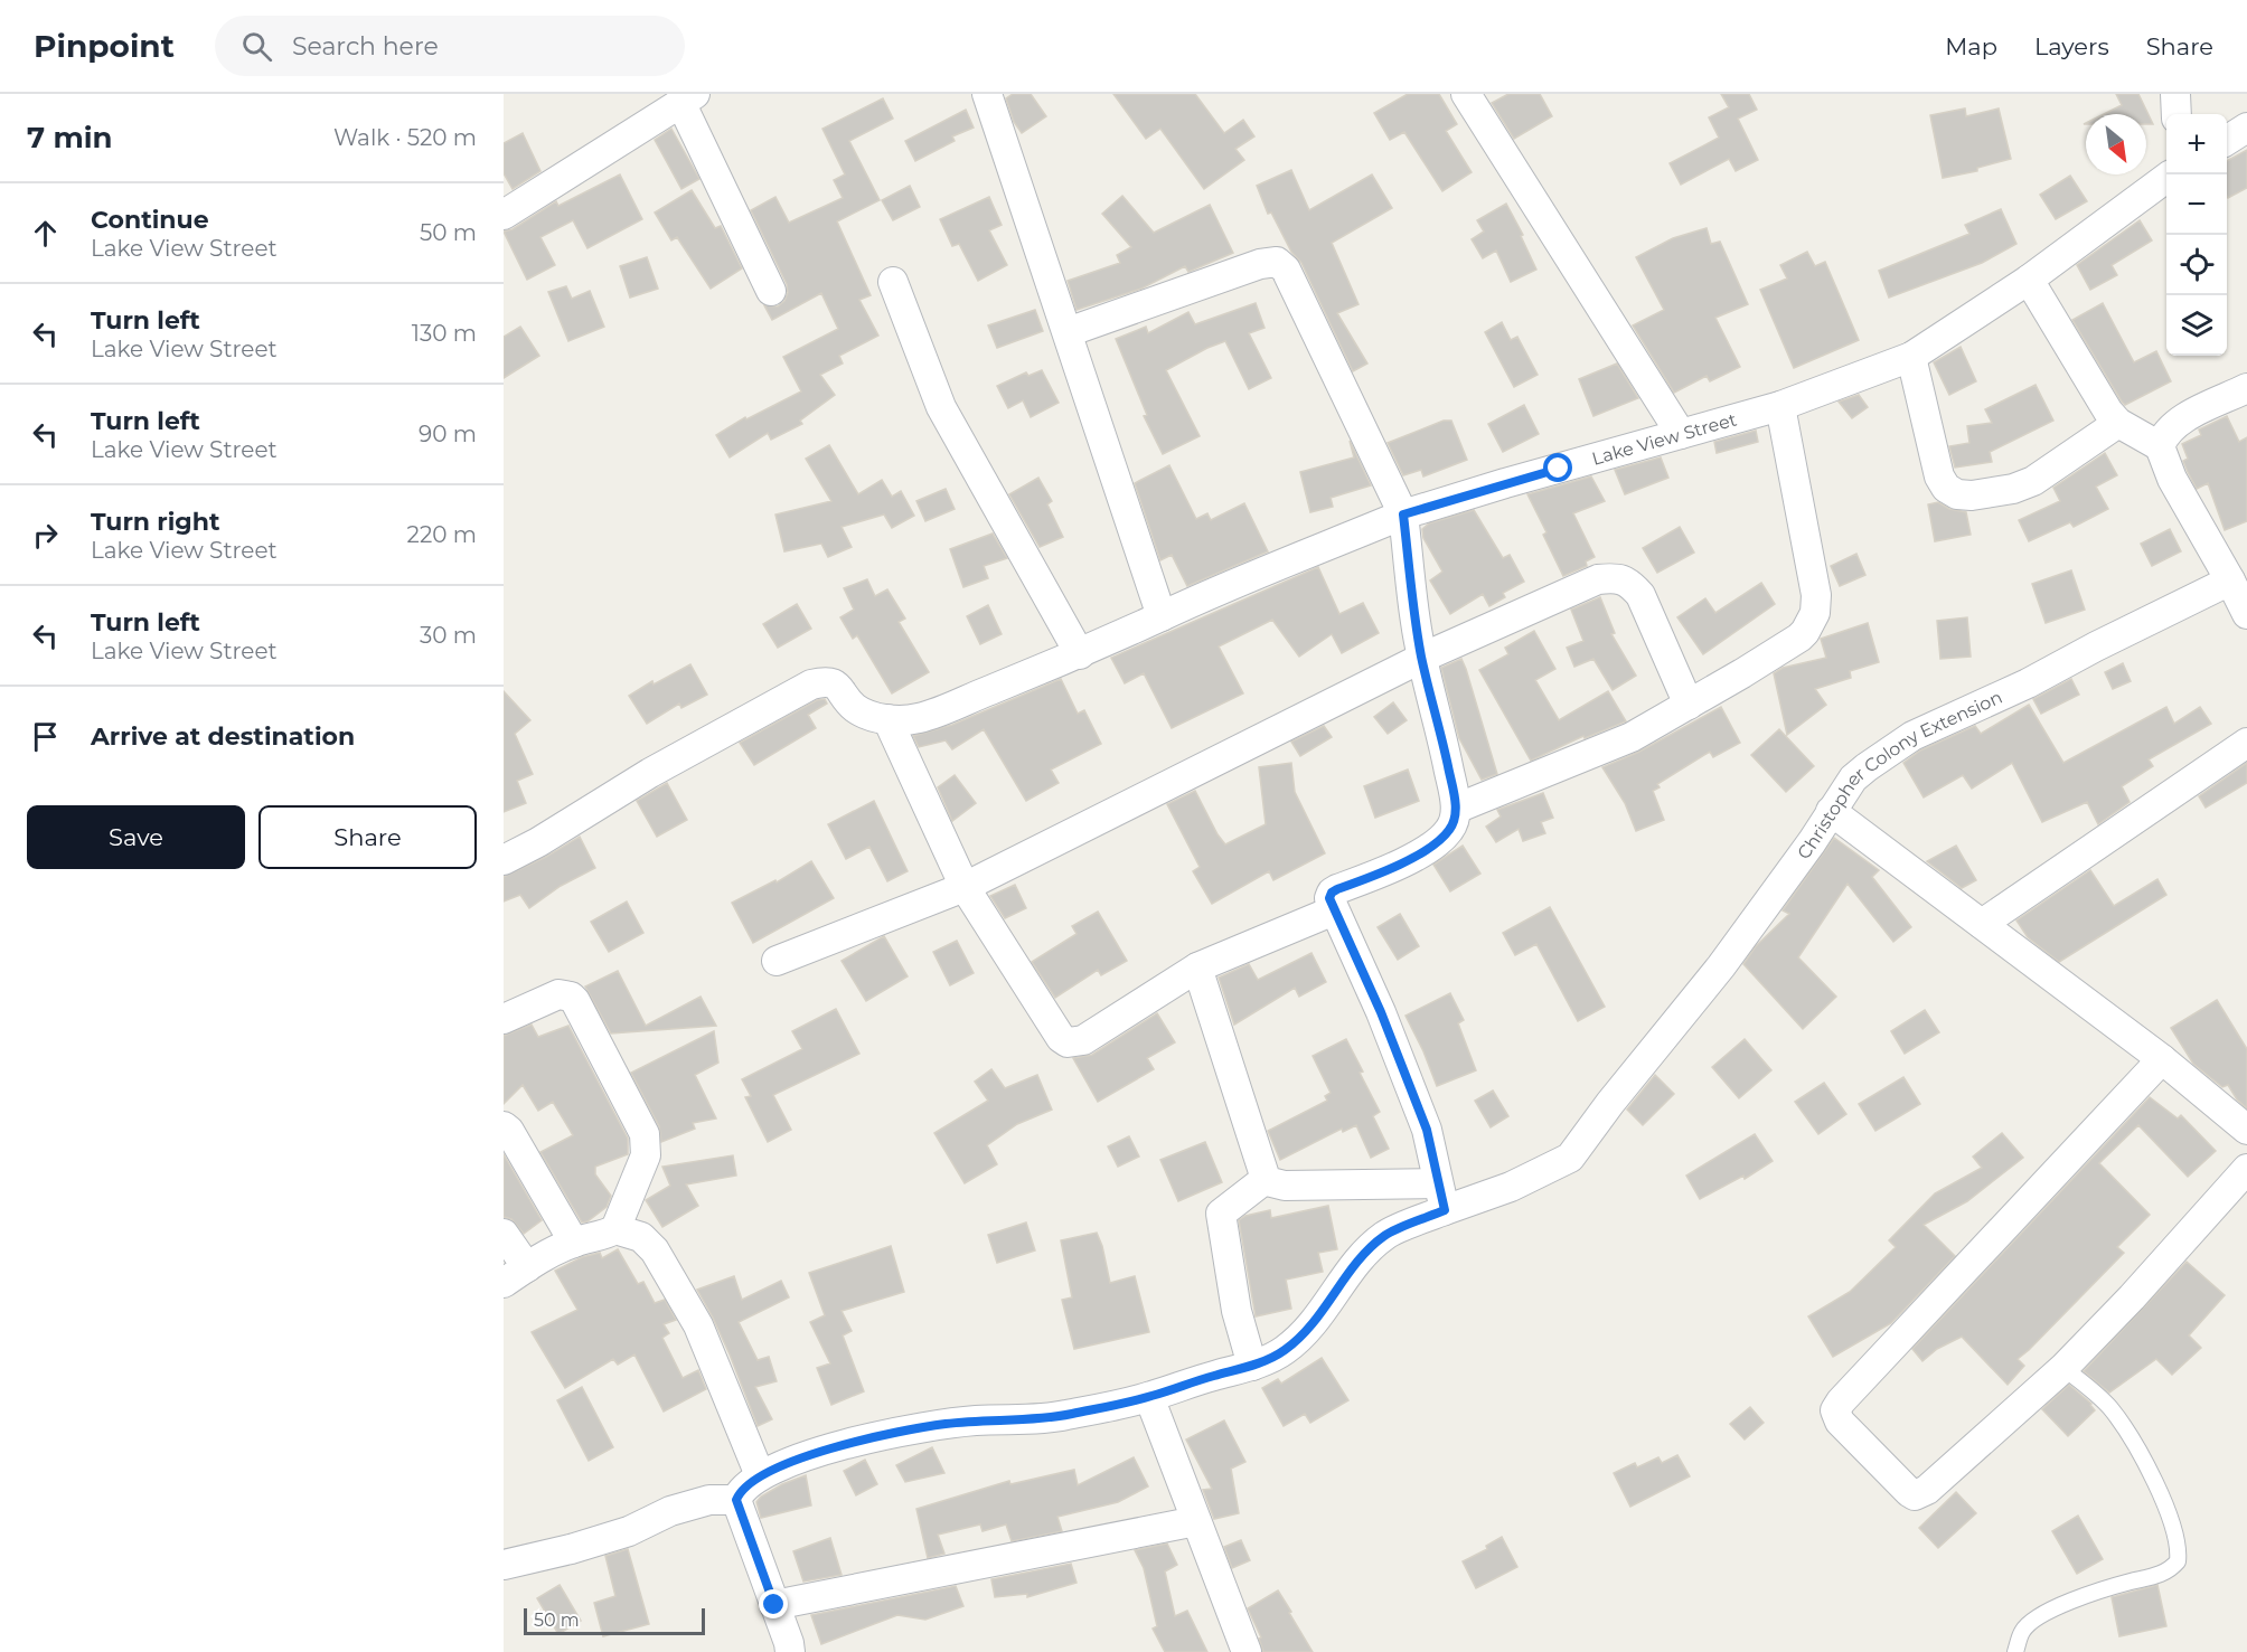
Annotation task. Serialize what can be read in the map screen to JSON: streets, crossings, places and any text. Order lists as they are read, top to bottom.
{
  "streets": {
    "street": ["Lake View Street", "Christopher Colony Extension"]
  },
  "scale_bar": "50 m",
  "north": "bottom right",
  "page": {
    "header": "Pinpoint",
    "search": "Search here",
    "nav": ["Map", "Layers", "Share"],
    "heading": ["7 min", "Walk · 520 m"],
    "map_buttons": ["+", "−"],
    "list": [
      ["Continue", "Lake View Street", "50 m"],
      ["Turn left", "Lake View Street", "130 m"],
      ["Turn left", "Lake View Street", "90 m"],
      ["Turn right", "Lake View Street", "220 m"],
      ["Turn left", "Lake View Street", "30 m"],
      "Arrive at destination"
    ],
    "buttons": ["Save", "Share"],
    "scale": "50 m"
  }
}
